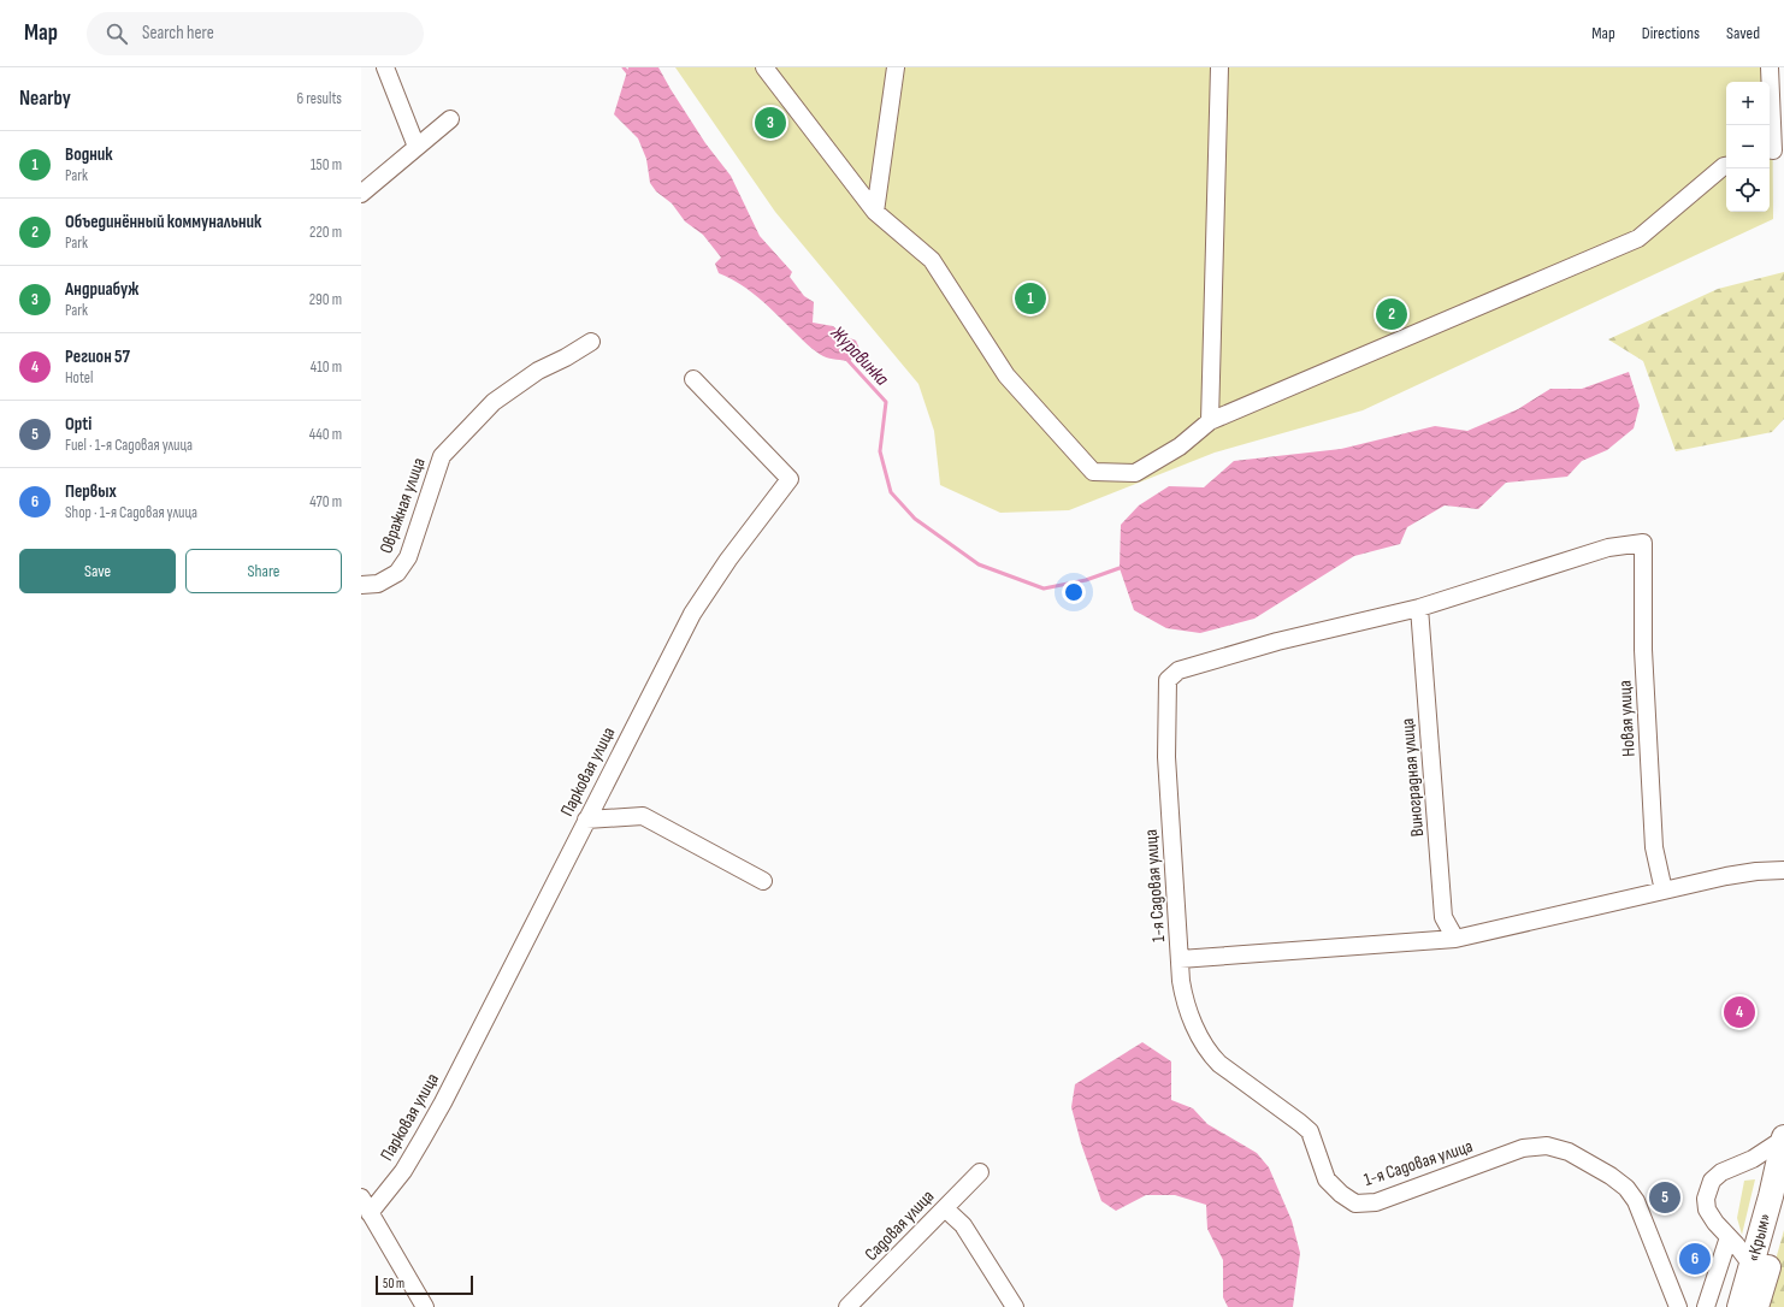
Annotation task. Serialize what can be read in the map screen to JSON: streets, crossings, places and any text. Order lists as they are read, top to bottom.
{
  "streets": {
    "highway": ["«Крым»"],
    "street": [
      "Овражная улица",
      "Новая улица",
      "Парковая улица",
      "Виноградная улица",
      "1-я Садовая улица",
      "Садовая улица"
    ]
  },
  "crossings": [
    ["Новая улица", "Виноградная улица"],
    ["Новая улица", "1-я Садовая улица"],
    ["Виноградная улица", "1-я Садовая улица"]
  ],
  "water": ["Журавинка"],
  "scale_bar": "50 m",
  "page": {
    "header": "Map",
    "search": "Search here",
    "nav": ["Map", "Directions", "Saved"],
    "heading": ["Nearby", "6 results"],
    "map_buttons": ["+", "−"],
    "pins": [
      "3",
      "1",
      "2",
      "4",
      "5",
      "6"
    ],
    "list": [
      {
        "mark": "1",
        "name": "Водник",
        "note": "Park",
        "value": "150 m"
      },
      {
        "mark": "2",
        "name": "Объединённый коммунальник",
        "note": "Park",
        "value": "220 m"
      },
      {
        "mark": "3",
        "name": "Андриабуж",
        "note": "Park",
        "value": "290 m"
      },
      {
        "mark": "4",
        "name": "Регион 57",
        "note": "Hotel",
        "value": "410 m"
      },
      {
        "mark": "5",
        "name": "Opti",
        "note": "Fuel · 1-я Садовая улица",
        "value": "440 m"
      },
      {
        "mark": "6",
        "name": "Первых",
        "note": "Shop · 1-я Садовая улица",
        "value": "470 m"
      }
    ],
    "buttons": ["Save", "Share"],
    "scale": "50 m"
  }
}
